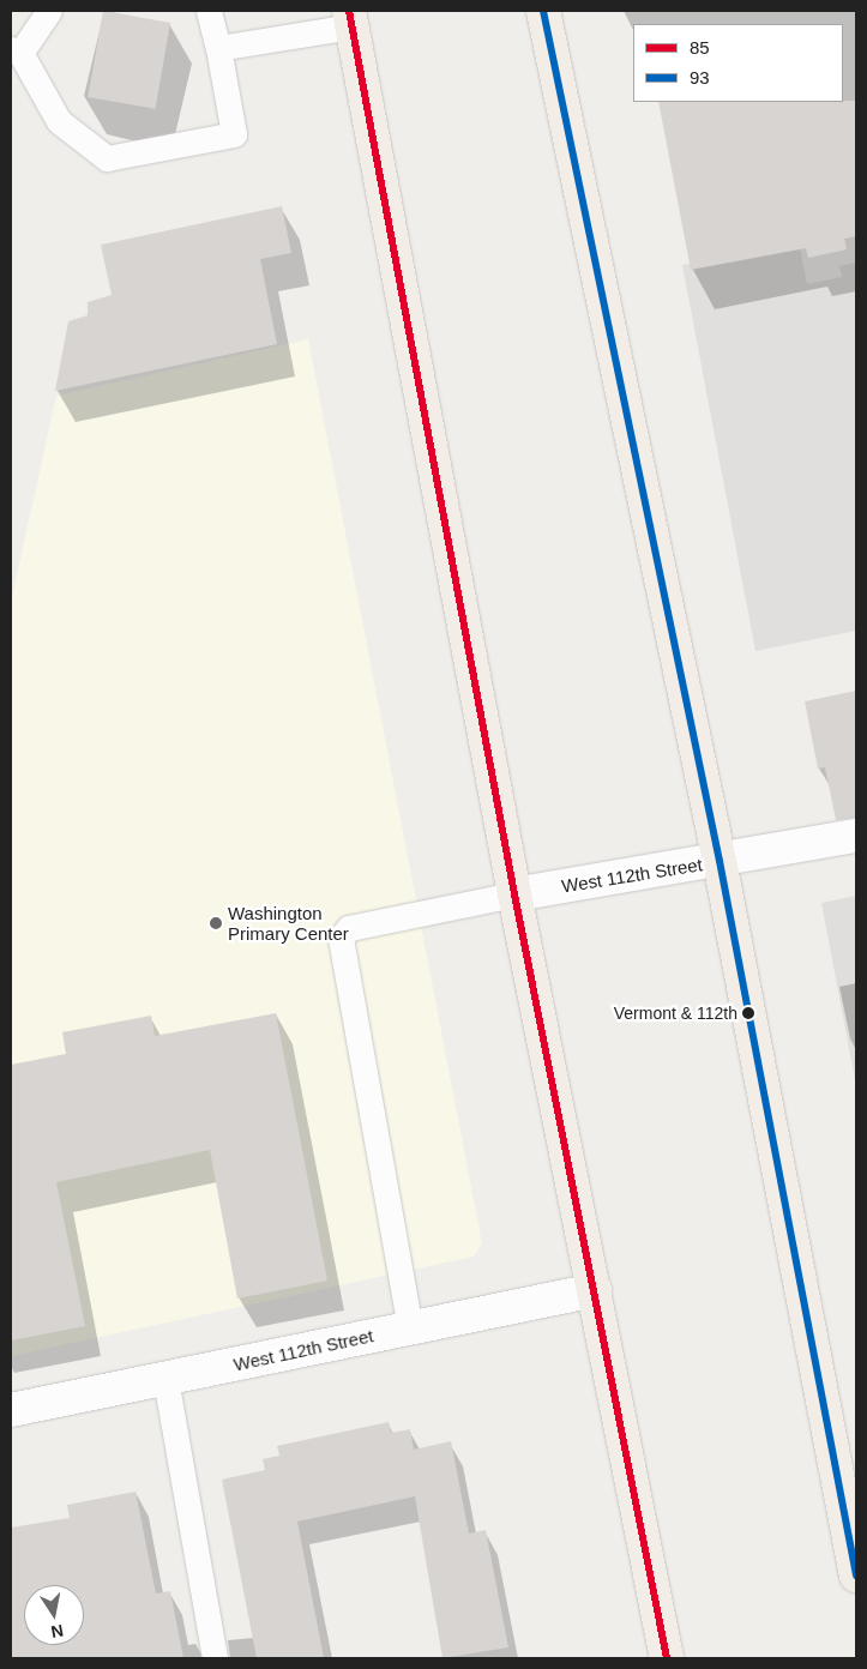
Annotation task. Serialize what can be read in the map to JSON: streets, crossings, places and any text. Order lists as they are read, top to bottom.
{
  "streets": {
    "street": ["West 112th Street"]
  },
  "places": ["Washington Primary Center", "Vermont & 112th"],
  "lines": ["transit line 85", "transit line 93"],
  "legend": ["85", "93"],
  "north": "bottom"
}
